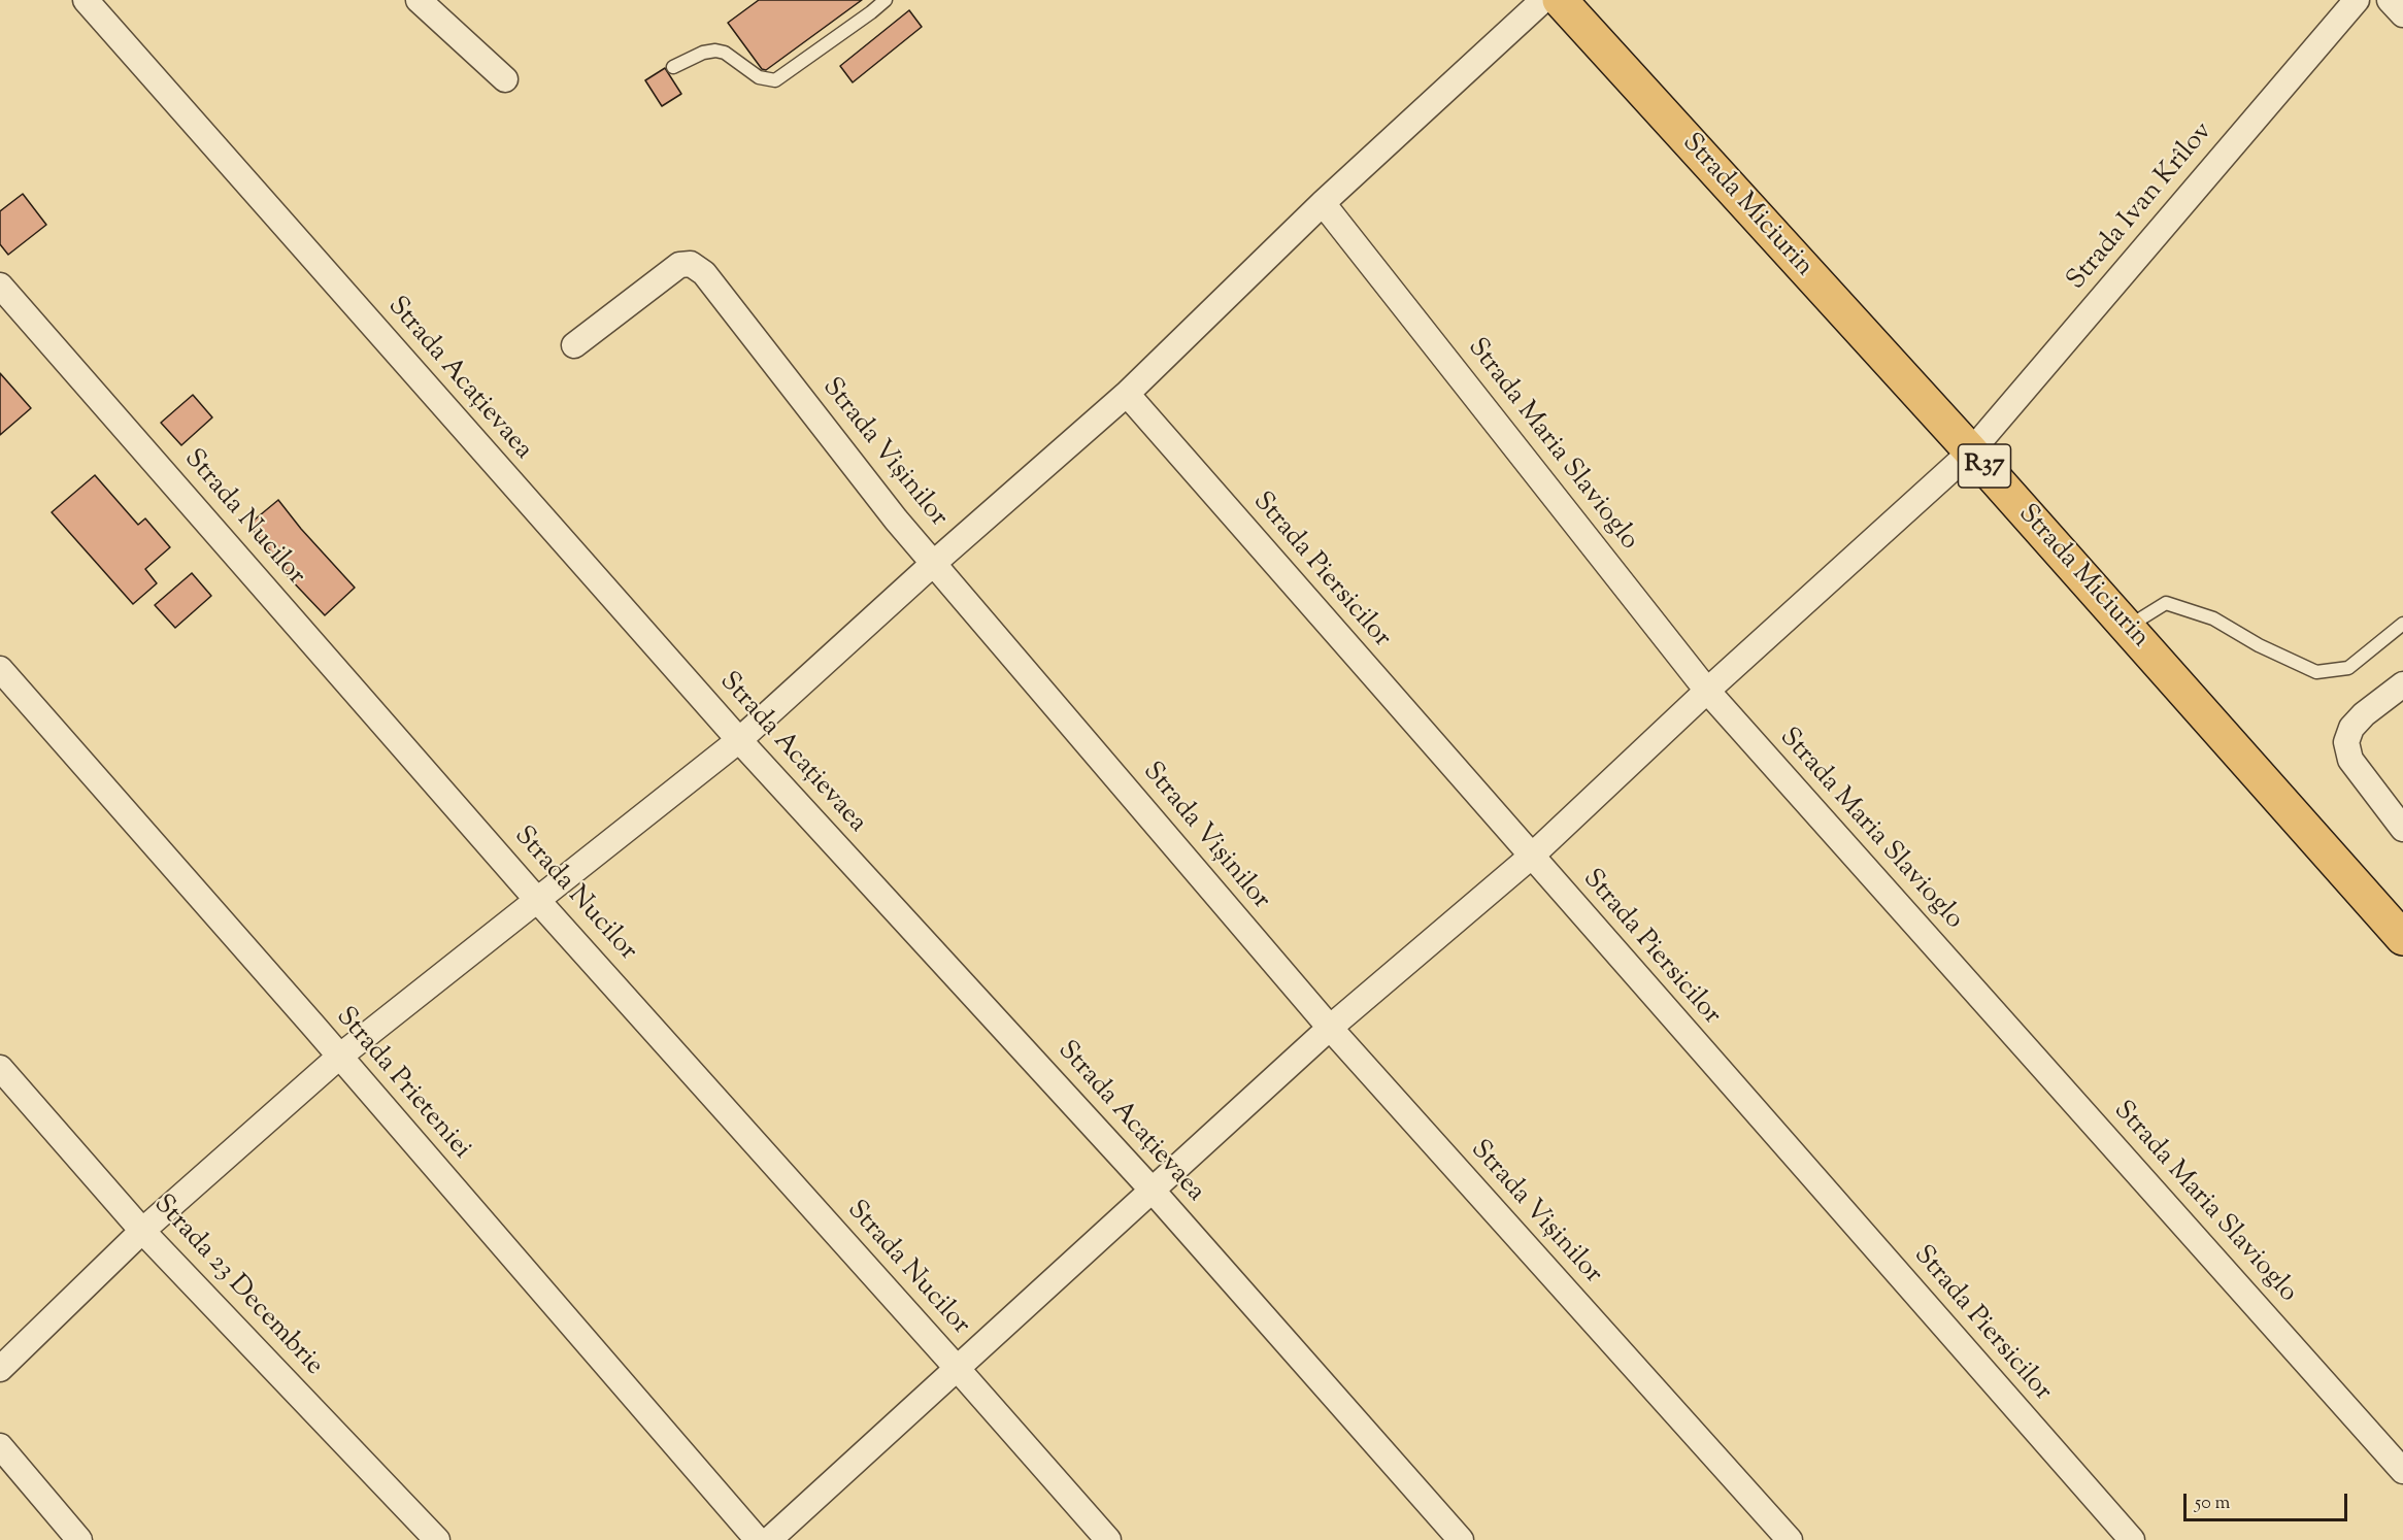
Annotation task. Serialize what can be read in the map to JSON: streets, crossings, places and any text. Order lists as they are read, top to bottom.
{
  "streets": {
    "main road": ["Strada Miciurin", "R37"],
    "street": [
      "Strada Ivan Krîlov",
      "Strada Acațievaea",
      "Strada Maria Slavioglo",
      "Strada Vișinilor",
      "Strada Nucilor",
      "Strada Piersicilor",
      "Strada Prieteniei",
      "Strada 23 Decembrie"
    ]
  },
  "crossings": [
    ["Strada Miciurin", "Strada Ivan Krîlov"],
    ["Strada Ivan Krîlov", "Strada Acațievaea"],
    ["Strada Ivan Krîlov", "Strada Maria Slavioglo"],
    ["Strada Ivan Krîlov", "Strada Vișinilor"],
    ["Strada Ivan Krîlov", "Strada Nucilor"],
    ["Strada Ivan Krîlov", "Strada Piersicilor"]
  ],
  "scale_bar": "50 m"
}
